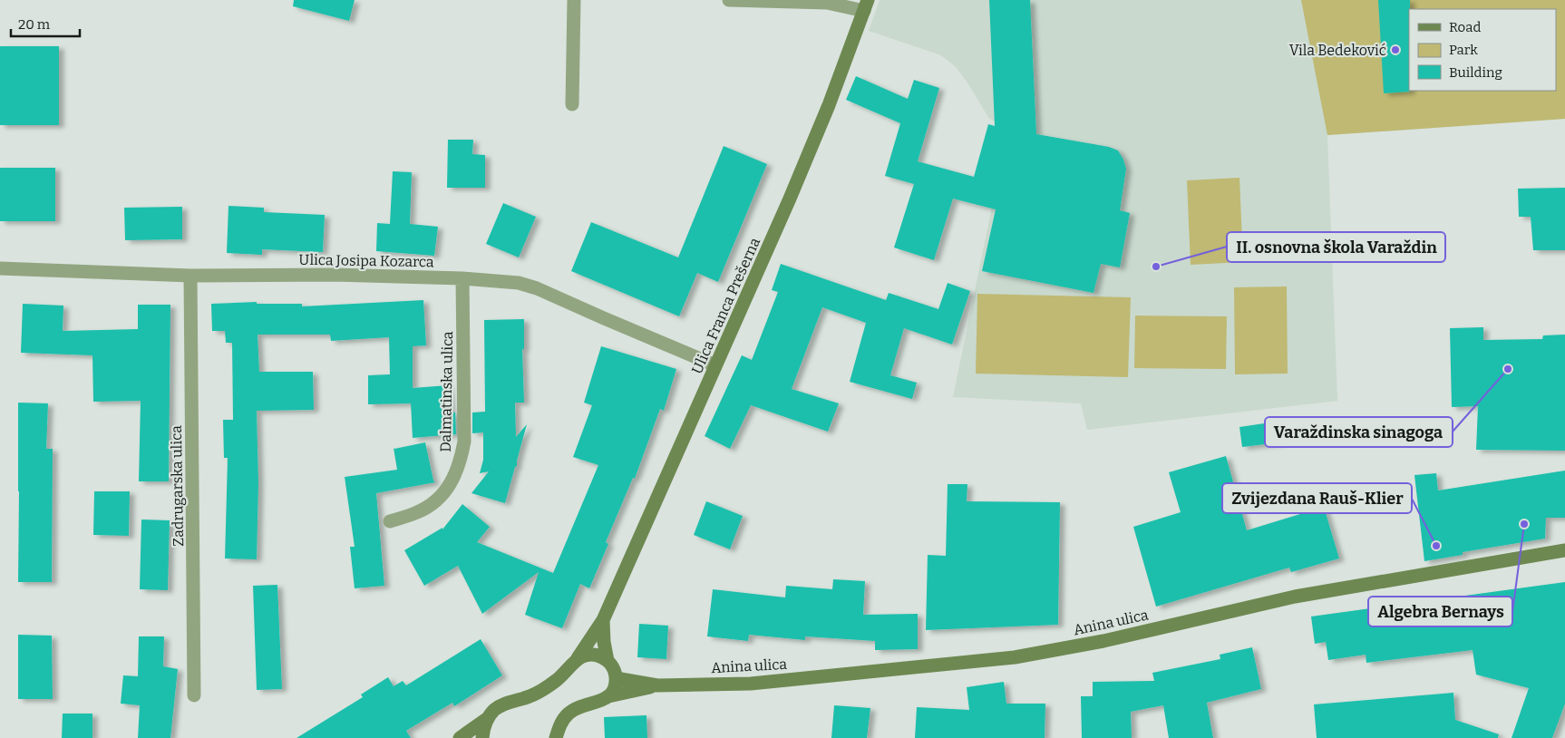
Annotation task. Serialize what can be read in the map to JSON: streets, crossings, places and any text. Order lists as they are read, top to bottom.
{
  "streets": {
    "main road": ["Ulica Franca Prešerna", "Anina ulica"],
    "street": ["Ulica Josipa Kozarca", "Dalmatinska ulica", "Zadrugarska ulica"]
  },
  "crossings": [
    ["Ulica Josipa Kozarca", "Ulica Franca Prešerna"],
    ["Ulica Josipa Kozarca", "Dalmatinska ulica"],
    ["Ulica Josipa Kozarca", "Zadrugarska ulica"],
    ["Ulica Franca Prešerna", "Anina ulica"]
  ],
  "places": [
    "Vila Bedeković",
    "II. osnovna škola Varaždin",
    "Varaždinska sinagoga",
    "Algebra Bernays",
    "Zvijezdana Rauš-Klier"
  ],
  "legend": ["Road", "Park", "Building"],
  "scale_bar": "20 m"
}
